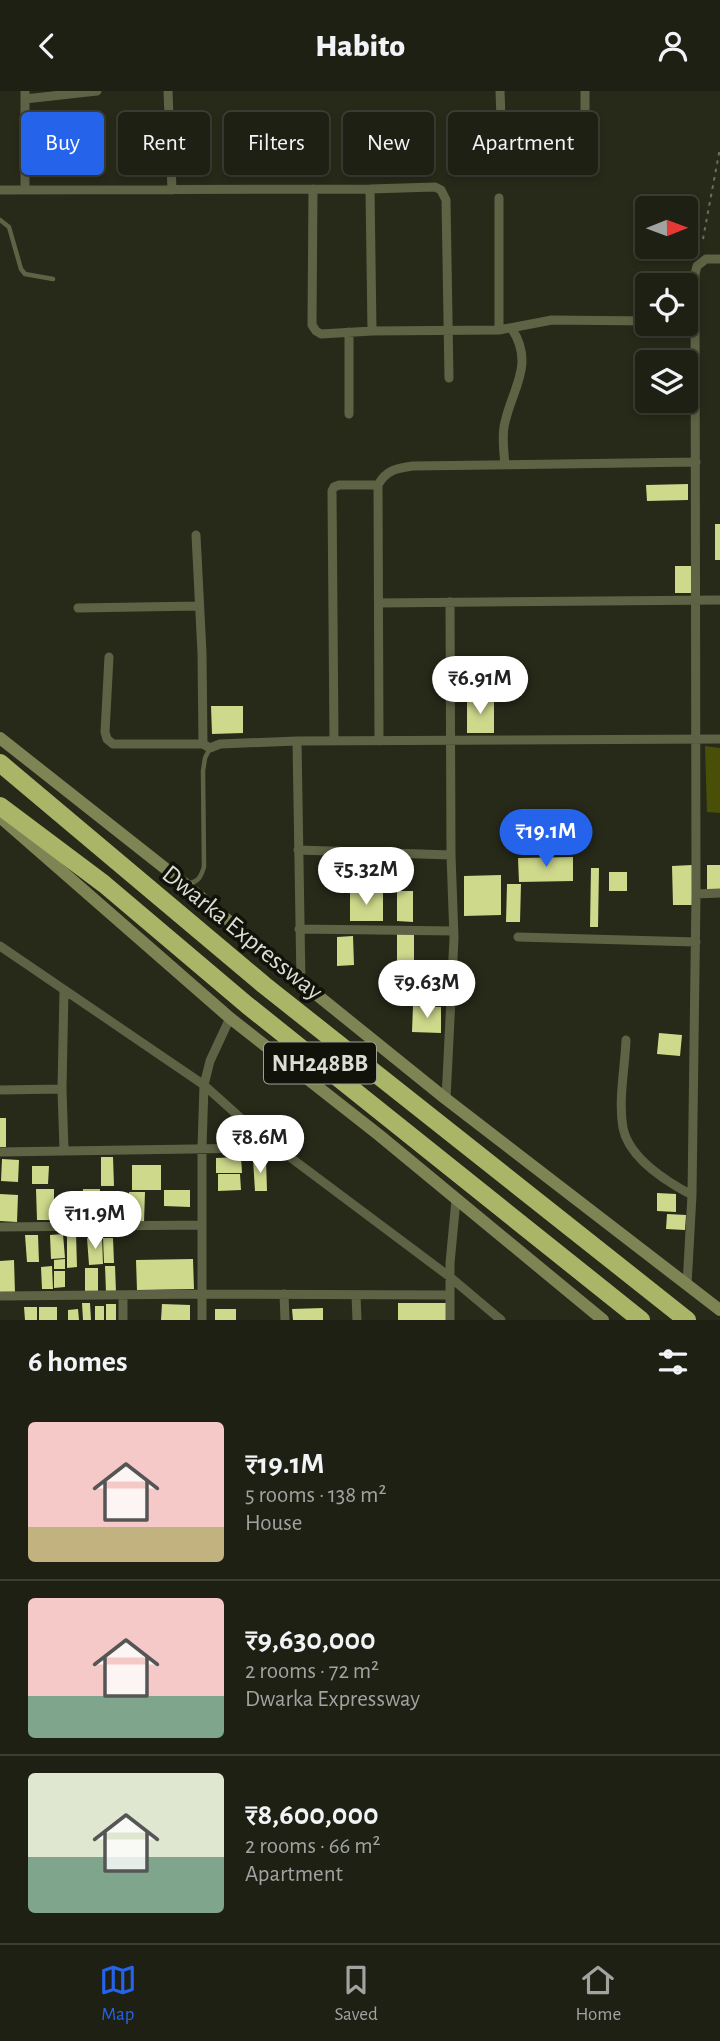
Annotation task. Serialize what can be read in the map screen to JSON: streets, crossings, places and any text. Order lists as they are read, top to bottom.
{
  "streets": {
    "highway": ["Dwarka Expressway", "NH248BB"]
  },
  "north": "right",
  "page": {
    "header": "Habito",
    "chip": [
      "Buy",
      "Rent",
      "Filters",
      "New",
      "Apartment"
    ],
    "price": [
      "₹6.91M",
      "₹19.1M",
      "₹5.32M",
      "₹9.63M",
      "₹8.6M",
      "₹11.9M"
    ],
    "heading": "6 homes",
    "list": [
      {
        "name": "₹19.1M",
        "note": "5 rooms · 138 m² · House"
      },
      {
        "name": "₹9,630,000",
        "note": "2 rooms · 72 m² · Dwarka Expressway"
      },
      {
        "name": "₹8,600,000",
        "note": "2 rooms · 66 m² · Apartment"
      }
    ],
    "tabs": ["Map", "Saved", "Home"]
  }
}
